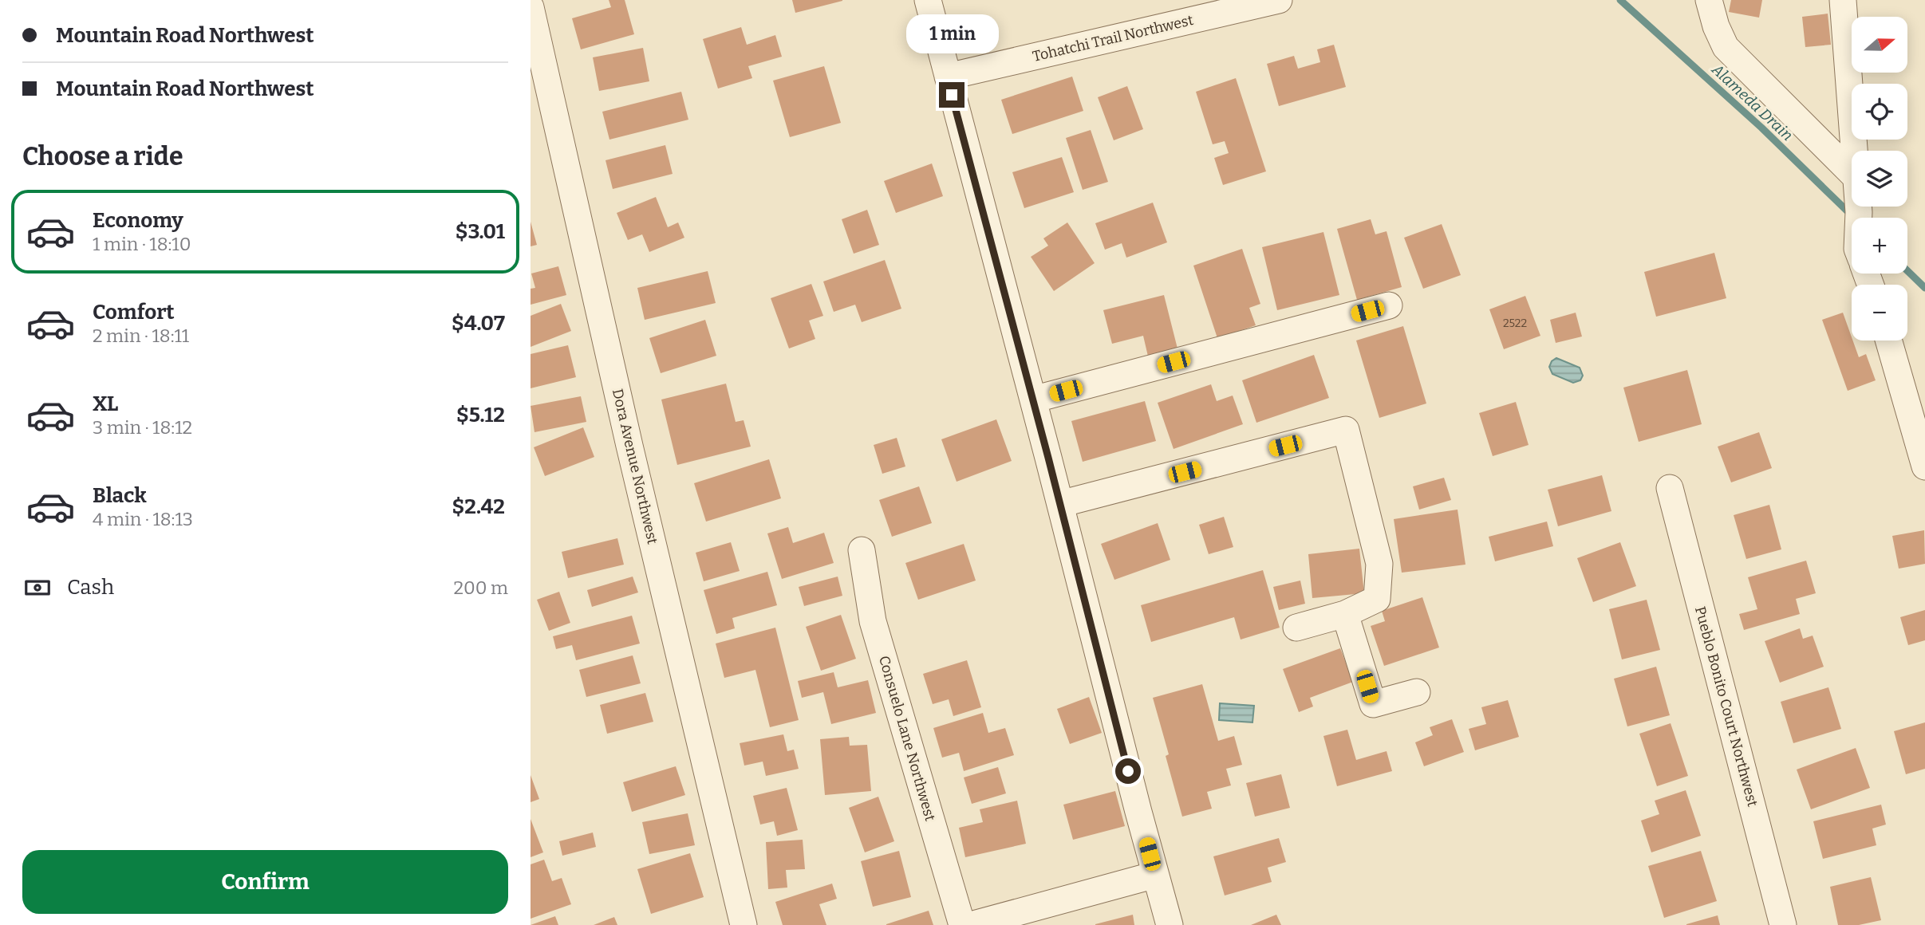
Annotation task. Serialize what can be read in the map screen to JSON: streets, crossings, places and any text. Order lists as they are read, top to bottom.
{
  "streets": {
    "street": [
      "Tohatchi Trail Northwest",
      "Dora Avenue Northwest",
      "Pueblo Bonito Court Northwest",
      "Consuelo Lane Northwest"
    ]
  },
  "water": ["Alameda Drain"],
  "house_numbers": ["2522"],
  "north": "right",
  "page": {
    "banner": ["Mountain Road Northwest", "Mountain Road Northwest"],
    "bubble": "1 min",
    "map_buttons": ["+", "−"],
    "heading": "Choose a ride",
    "list": [
      {
        "name": "Economy",
        "note": "1 min · 18:10",
        "value": "$3.01"
      },
      {
        "name": "Comfort",
        "note": "2 min · 18:11",
        "value": "$4.07"
      },
      {
        "name": "XL",
        "note": "3 min · 18:12",
        "value": "$5.12"
      },
      {
        "name": "Black",
        "note": "4 min · 18:13",
        "value": "$2.42"
      }
    ],
    "pay": ["Cash", "200 m"],
    "buttons": "Confirm"
  }
}
